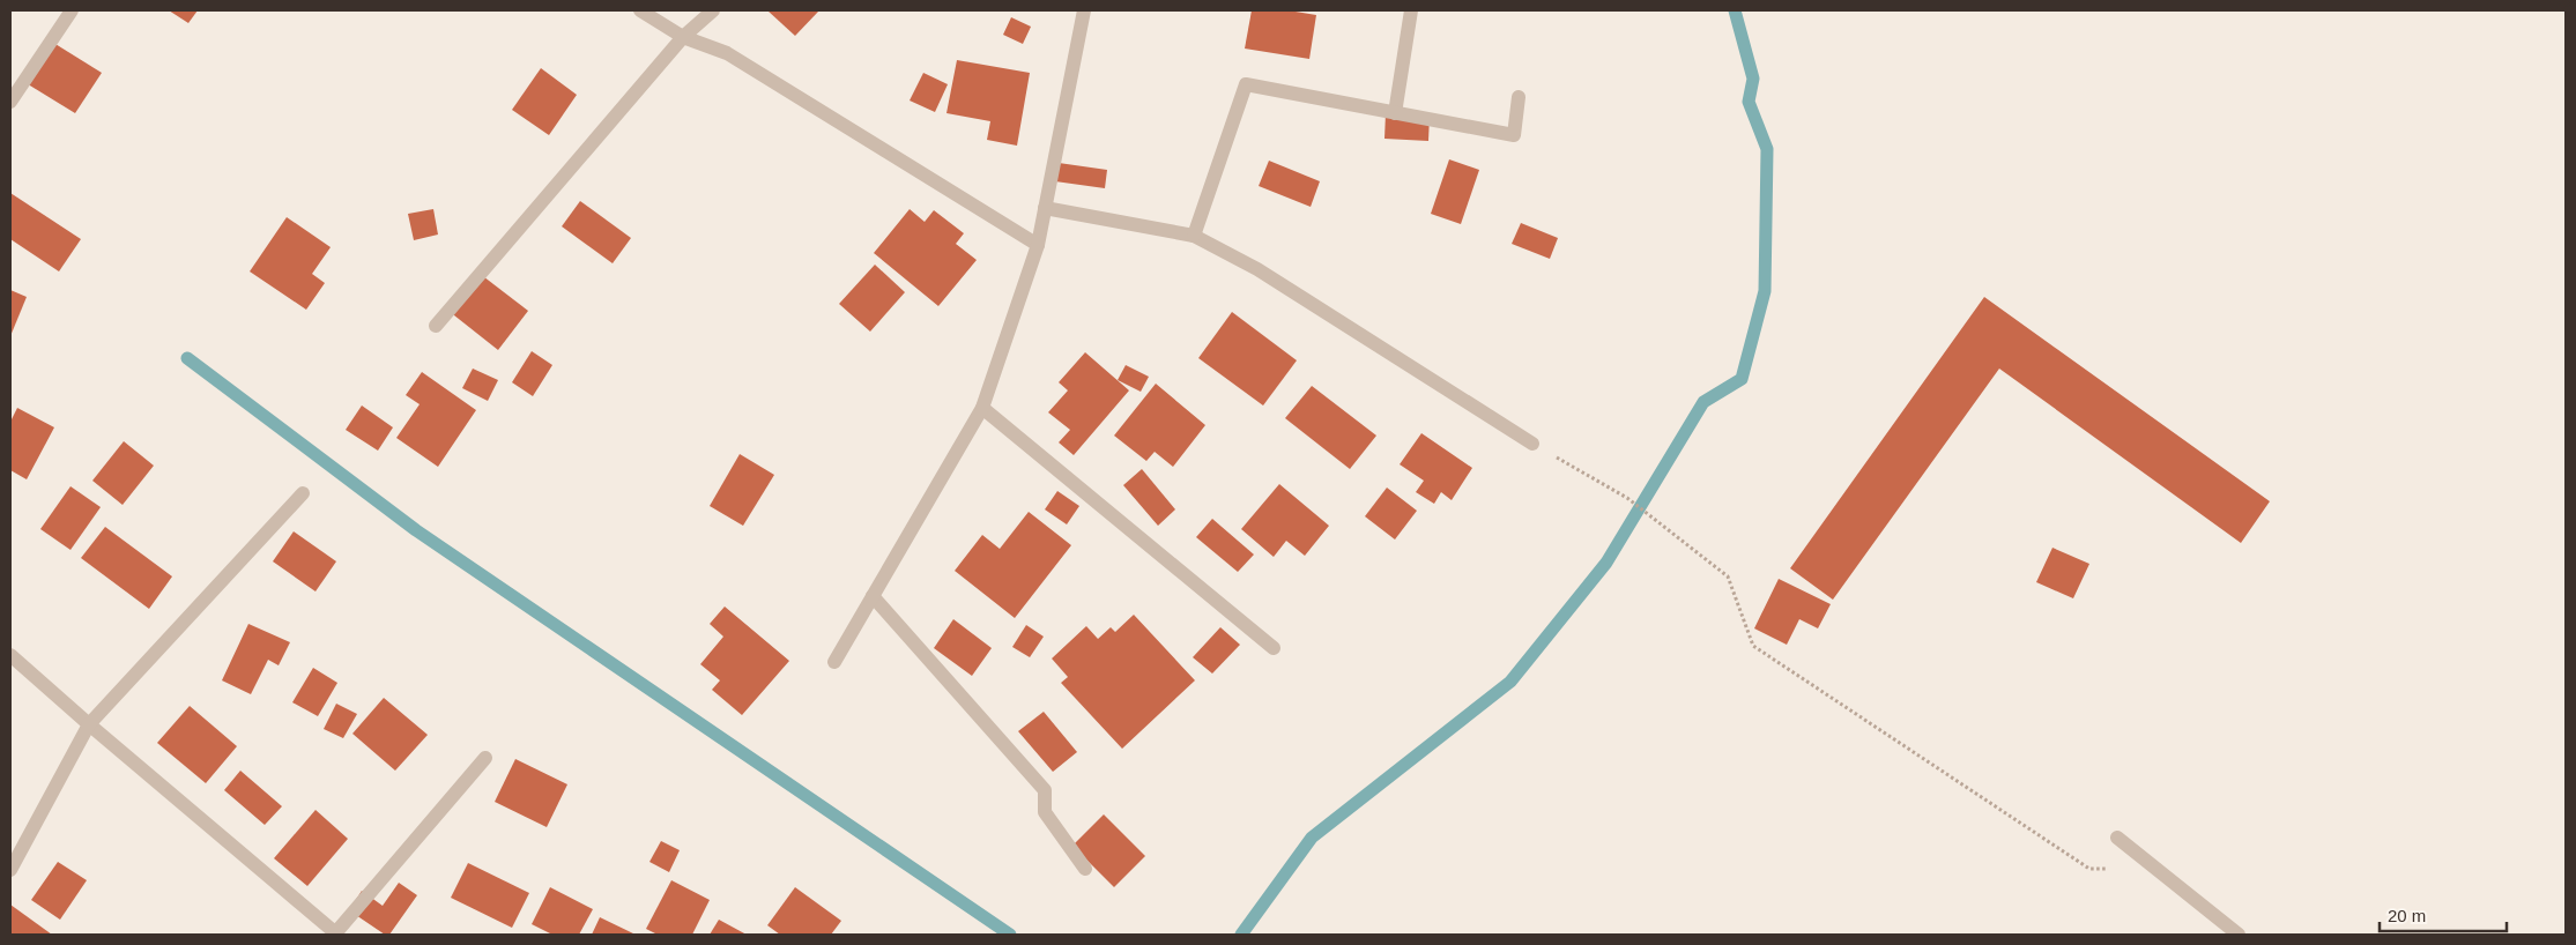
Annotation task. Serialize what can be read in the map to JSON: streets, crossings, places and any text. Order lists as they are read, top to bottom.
{
  "scale_bar": "20 m"
}
